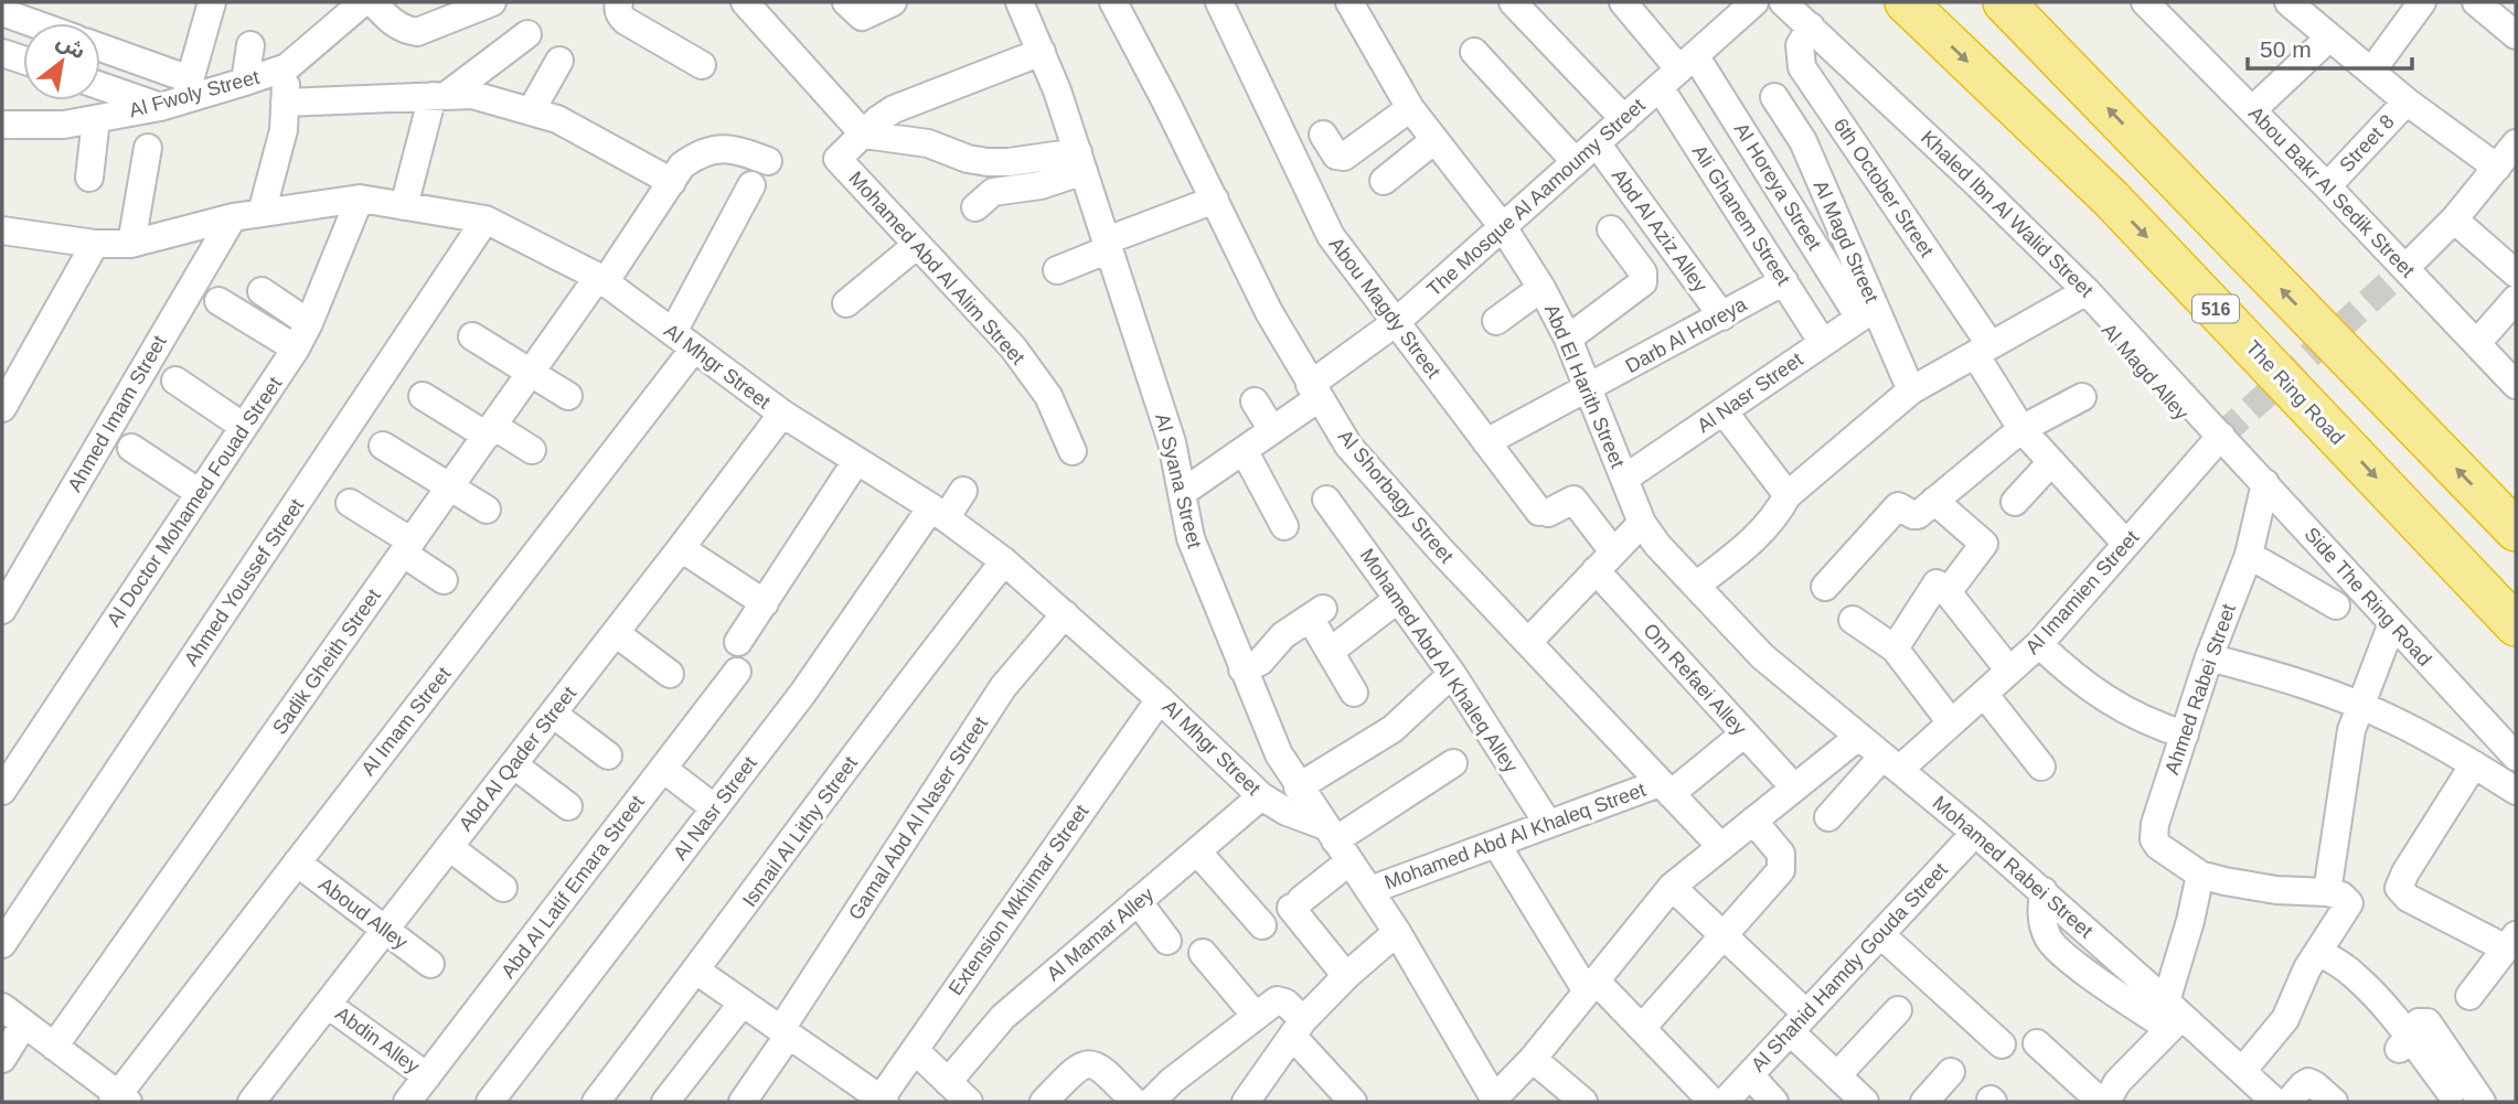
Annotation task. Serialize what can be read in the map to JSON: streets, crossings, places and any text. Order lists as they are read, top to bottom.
{
  "streets": {
    "highway": ["516", "The Ring Road"],
    "street": [
      "Al Fwoly Street",
      "Street 8",
      "Al Horeya Street",
      "6th October Street",
      "Abou Bakr Al Sedik Street",
      "The Mosque Al Aamoumy Street",
      "Khaled Ibn Al Walid Street",
      "Ali Ghanem Street",
      "Abd Al Aziz Alley",
      "Al Magd Street",
      "Mohamed Abd Al Alim Street",
      "Abou Magdy Street",
      "Darb Al Horeya",
      "Al Mhgr Street",
      "Abd El Harith Street",
      "Al Nasr Street",
      "Ahmed Imam Street",
      "Al Syana Street",
      "Al Shorbagy Street",
      "Al Doctor Mohamed Fouad Street",
      "Ahmed Youssef Street",
      "Al Imamien Street",
      "Side The Ring Road",
      "Mohamed Abd Al Khaleq Alley",
      "Sadik Gheith Street",
      "Om Refaei Alley",
      "Ahmed Rabei Street",
      "Al Imam Street",
      "Abd Al Qader Street",
      "Gamal Abd Al Naser Street",
      "Ismail Al Lithy Street",
      "Mohamed Abd Al Khaleq Street",
      "Mohamed Rabei Street",
      "Abd Al Latif Emara Street",
      "Extension Mkhimar Street",
      "Aboud Alley",
      "Al Mamar Alley",
      "Al Shahid Hamdy Gouda Street",
      "Abdin Alley"
    ]
  },
  "crossings": [
    ["Street 8", "Abou Bakr Al Sedik Street"],
    ["Al Horeya Street", "The Mosque Al Aamoumy Street"],
    ["Al Horeya Street", "Ali Ghanem Street"],
    ["Al Horeya Street", "Al Magd Street"],
    ["Al Horeya Street", "Al Nasr Street"],
    ["6th October Street", "Khaled Ibn Al Walid Street"],
    ["6th October Street", "Al Imamien Street"],
    ["The Mosque Al Aamoumy Street", "Ali Ghanem Street"],
    ["The Mosque Al Aamoumy Street", "Abd Al Aziz Alley"],
    ["The Mosque Al Aamoumy Street", "Abou Magdy Street"],
    ["The Mosque Al Aamoumy Street", "Abd El Harith Street"],
    ["The Mosque Al Aamoumy Street", "Al Syana Street"],
    ["The Mosque Al Aamoumy Street", "Al Shorbagy Street"],
    ["Khaled Ibn Al Walid Street", "Al Imamien Street"],
    ["Khaled Ibn Al Walid Street", "Side The Ring Road"],
    ["Ali Ghanem Street", "Darb Al Horeya"],
    ["Ali Ghanem Street", "Al Nasr Street"],
    ["Abd Al Aziz Alley", "Darb Al Horeya"],
    ["Al Magd Street", "Al Nasr Street"],
    ["Abou Magdy Street", "Darb Al Horeya"],
    ["Abou Magdy Street", "Om Refaei Alley"],
    ["Darb Al Horeya", "Abd El Harith Street"],
    ["Al Mhgr Street", "Al Nasr Street"],
    ["Al Mhgr Street", "Ahmed Imam Street"],
    ["Al Mhgr Street", "Al Syana Street"],
    ["Al Mhgr Street", "Al Doctor Mohamed Fouad Street"],
    ["Al Mhgr Street", "Ahmed Youssef Street"],
    ["Al Mhgr Street", "Sadik Gheith Street"],
    ["Al Mhgr Street", "Al Imam Street"],
    ["Al Mhgr Street", "Abd Al Qader Street"],
    ["Al Mhgr Street", "Gamal Abd Al Naser Street"],
    ["Al Mhgr Street", "Ismail Al Lithy Street"],
    ["Al Mhgr Street", "Extension Mkhimar Street"],
    ["Al Mhgr Street", "Al Mamar Alley"],
    ["Abd El Harith Street", "Al Nasr Street"],
    ["Abd El Harith Street", "Mohamed Rabei Street"],
    ["Al Syana Street", "Mohamed Abd Al Khaleq Street"],
    ["Al Shorbagy Street", "Mohamed Abd Al Khaleq Street"],
    ["Al Imamien Street", "Side The Ring Road"],
    ["Al Imamien Street", "Mohamed Rabei Street"],
    ["Side The Ring Road", "Ahmed Rabei Street"],
    ["Mohamed Abd Al Khaleq Alley", "Mohamed Abd Al Khaleq Street"],
    ["Om Refaei Alley", "Mohamed Abd Al Khaleq Street"],
    ["Al Imam Street", "Aboud Alley"],
    ["Abd Al Qader Street", "Aboud Alley"],
    ["Abd Al Qader Street", "Abdin Alley"],
    ["Mohamed Rabei Street", "Al Shahid Hamdy Gouda Street"],
    ["Abd Al Latif Emara Street", "Abdin Alley"]
  ],
  "scale_bar": "50 m",
  "north": "top right"
}
